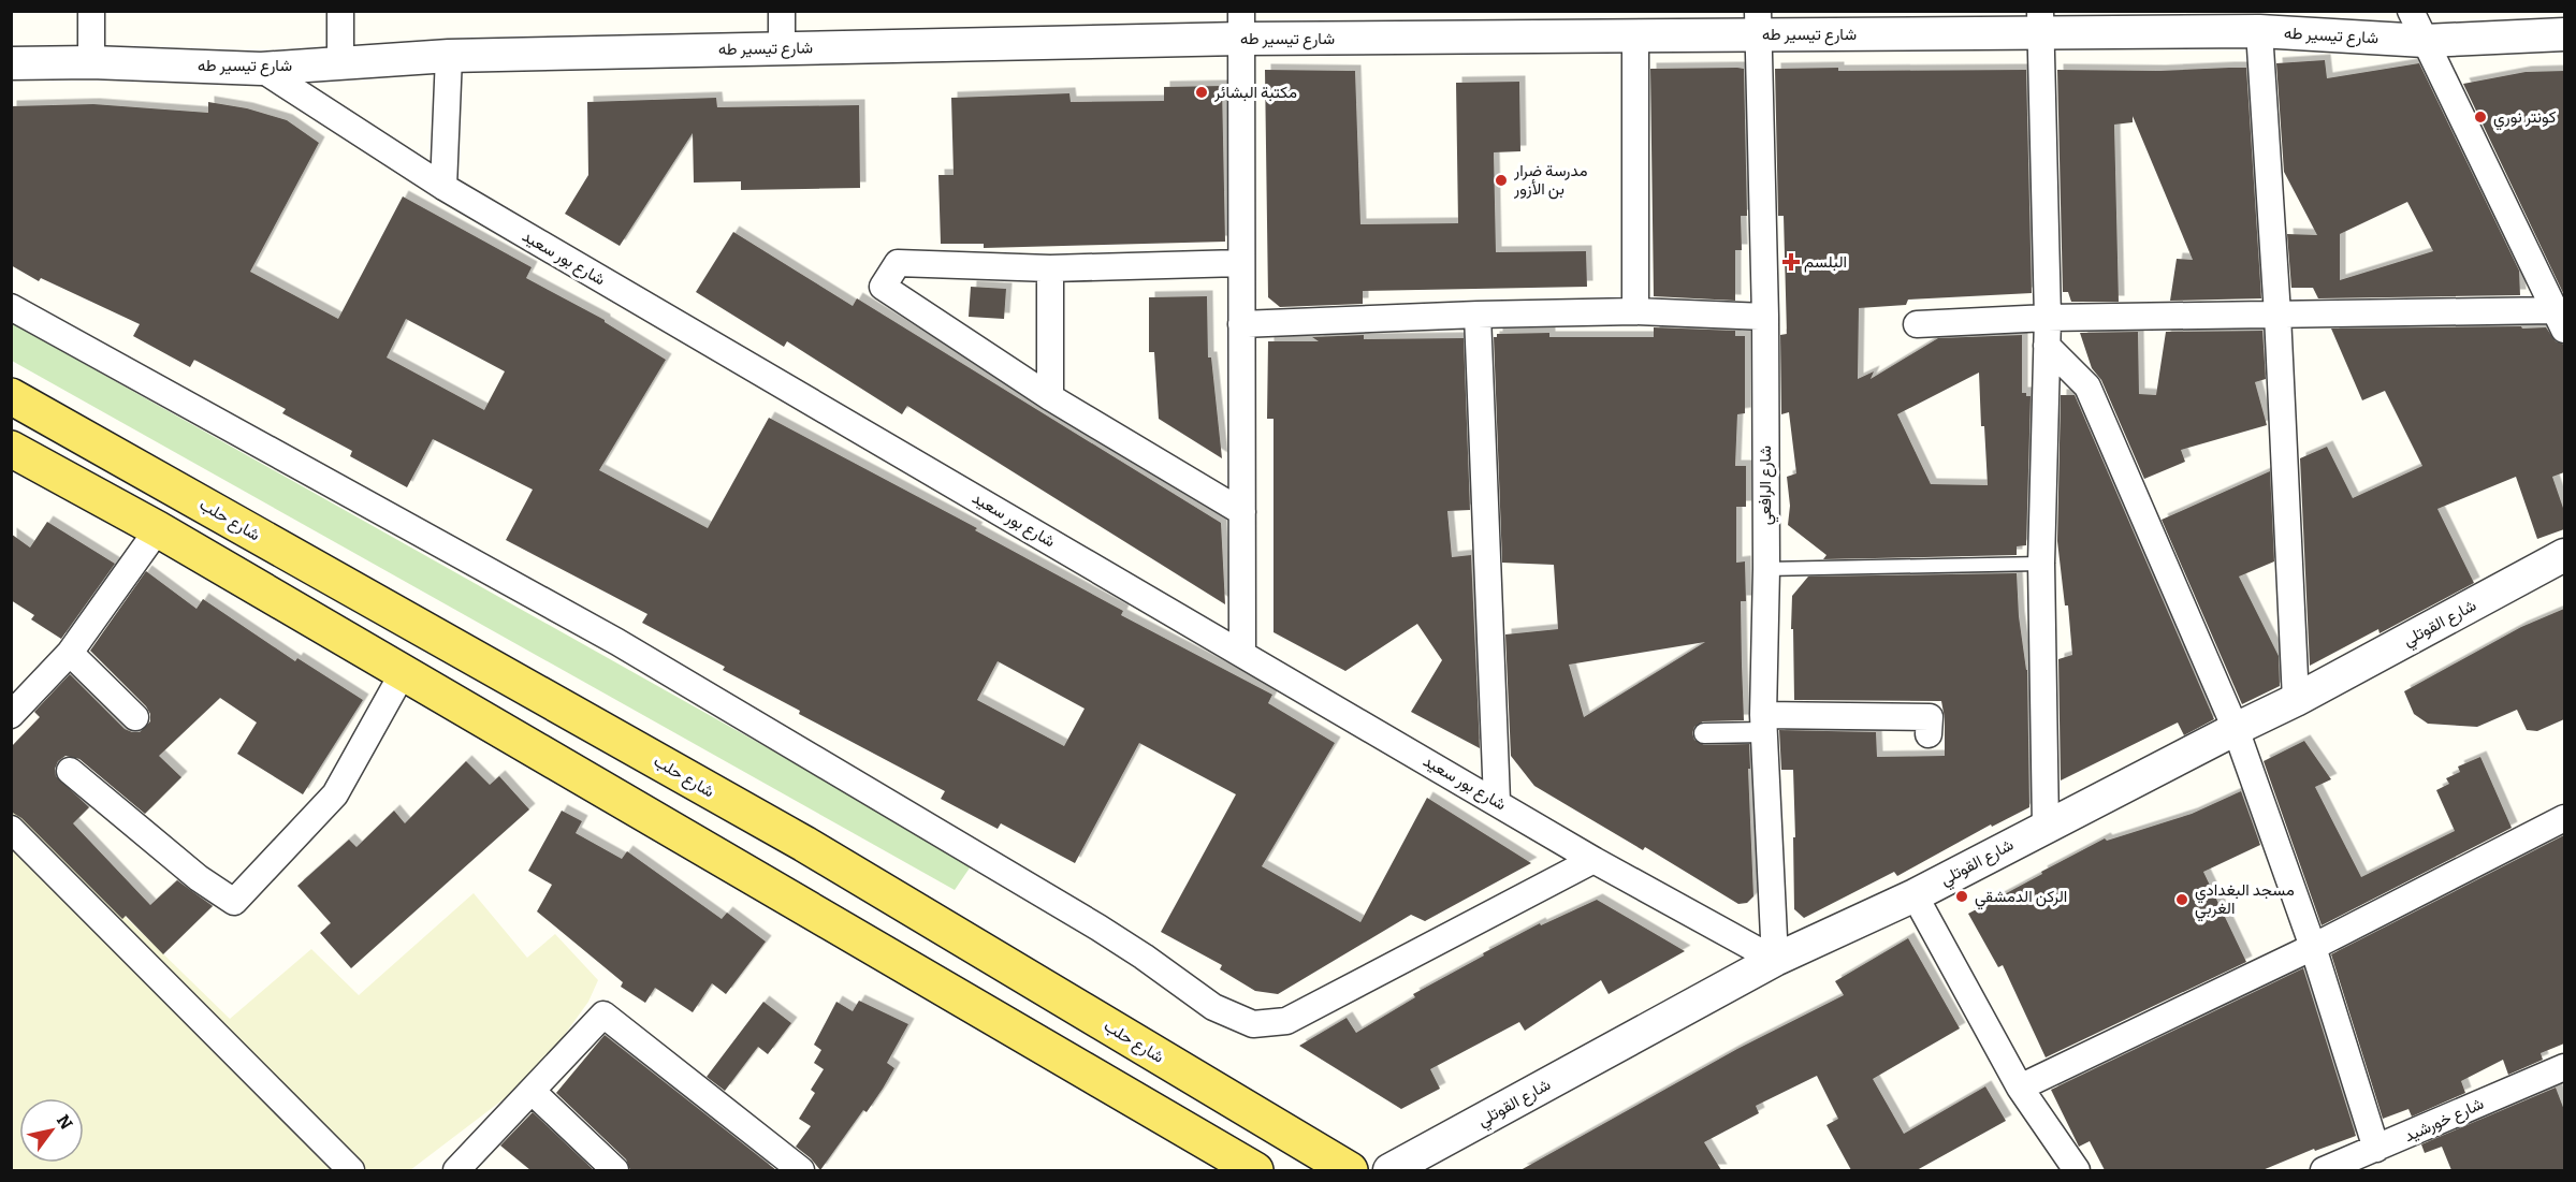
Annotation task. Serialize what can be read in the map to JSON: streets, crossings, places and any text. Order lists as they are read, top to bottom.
{
  "streets": {
    "main road": ["شارع حلب"],
    "street": [
      "شارع تيسير طه",
      "شارع بور سعيد",
      "شارع الرافعي",
      "شارع القوتلي",
      "شارع خورشيد"
    ]
  },
  "crossings": [
    ["شارع تيسير طه", "شارع بور سعيد"],
    ["شارع تيسير طه", "شارع الرافعي"],
    ["شارع بور سعيد", "شارع الرافعي"],
    ["شارع بور سعيد", "شارع القوتلي"],
    ["شارع الرافعي", "شارع القوتلي"]
  ],
  "places": {
    "other": [
      "مكتبة البشائر",
      "كونتر نوري",
      "مدرسة ضرار بن الأزور",
      "الركن الدمشقي",
      "مسجد البغدادي الغربي"
    ],
    "health": ["البلسم"]
  },
  "north": "top right"
}
